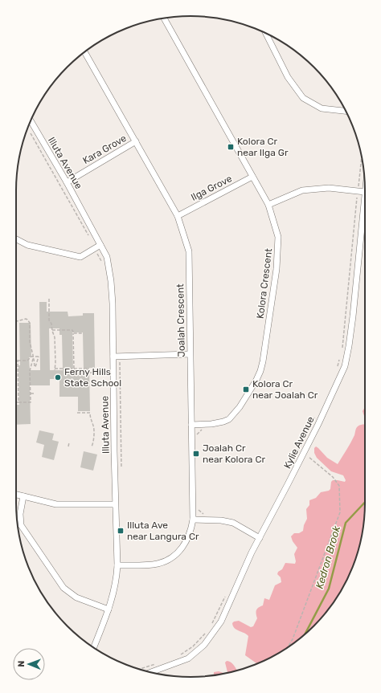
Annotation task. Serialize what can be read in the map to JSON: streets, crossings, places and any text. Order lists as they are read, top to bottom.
{
  "streets": {
    "street": [
      "Kara Grove",
      "Illuta Avenue",
      "Ilga Grove",
      "Kolora Crescent",
      "Joalah Crescent",
      "Kylie Avenue"
    ]
  },
  "crossings": [
    ["Kara Grove", "Illuta Avenue"],
    ["Kara Grove", "Joalah Crescent"],
    ["Illuta Avenue", "Joalah Crescent"],
    ["Ilga Grove", "Kolora Crescent"],
    ["Ilga Grove", "Joalah Crescent"],
    ["Kolora Crescent", "Joalah Crescent"]
  ],
  "water": ["Kedron Brook"],
  "places": {
    "transit": [
      "Kolora Cr near Ilga Gr",
      "Kolora Cr near Joalah Cr",
      "Joalah Cr near Kolora Cr",
      "Illuta Ave near Langura Cr"
    ],
    "other": ["Ferny Hills State School"]
  },
  "north": "left"
}
